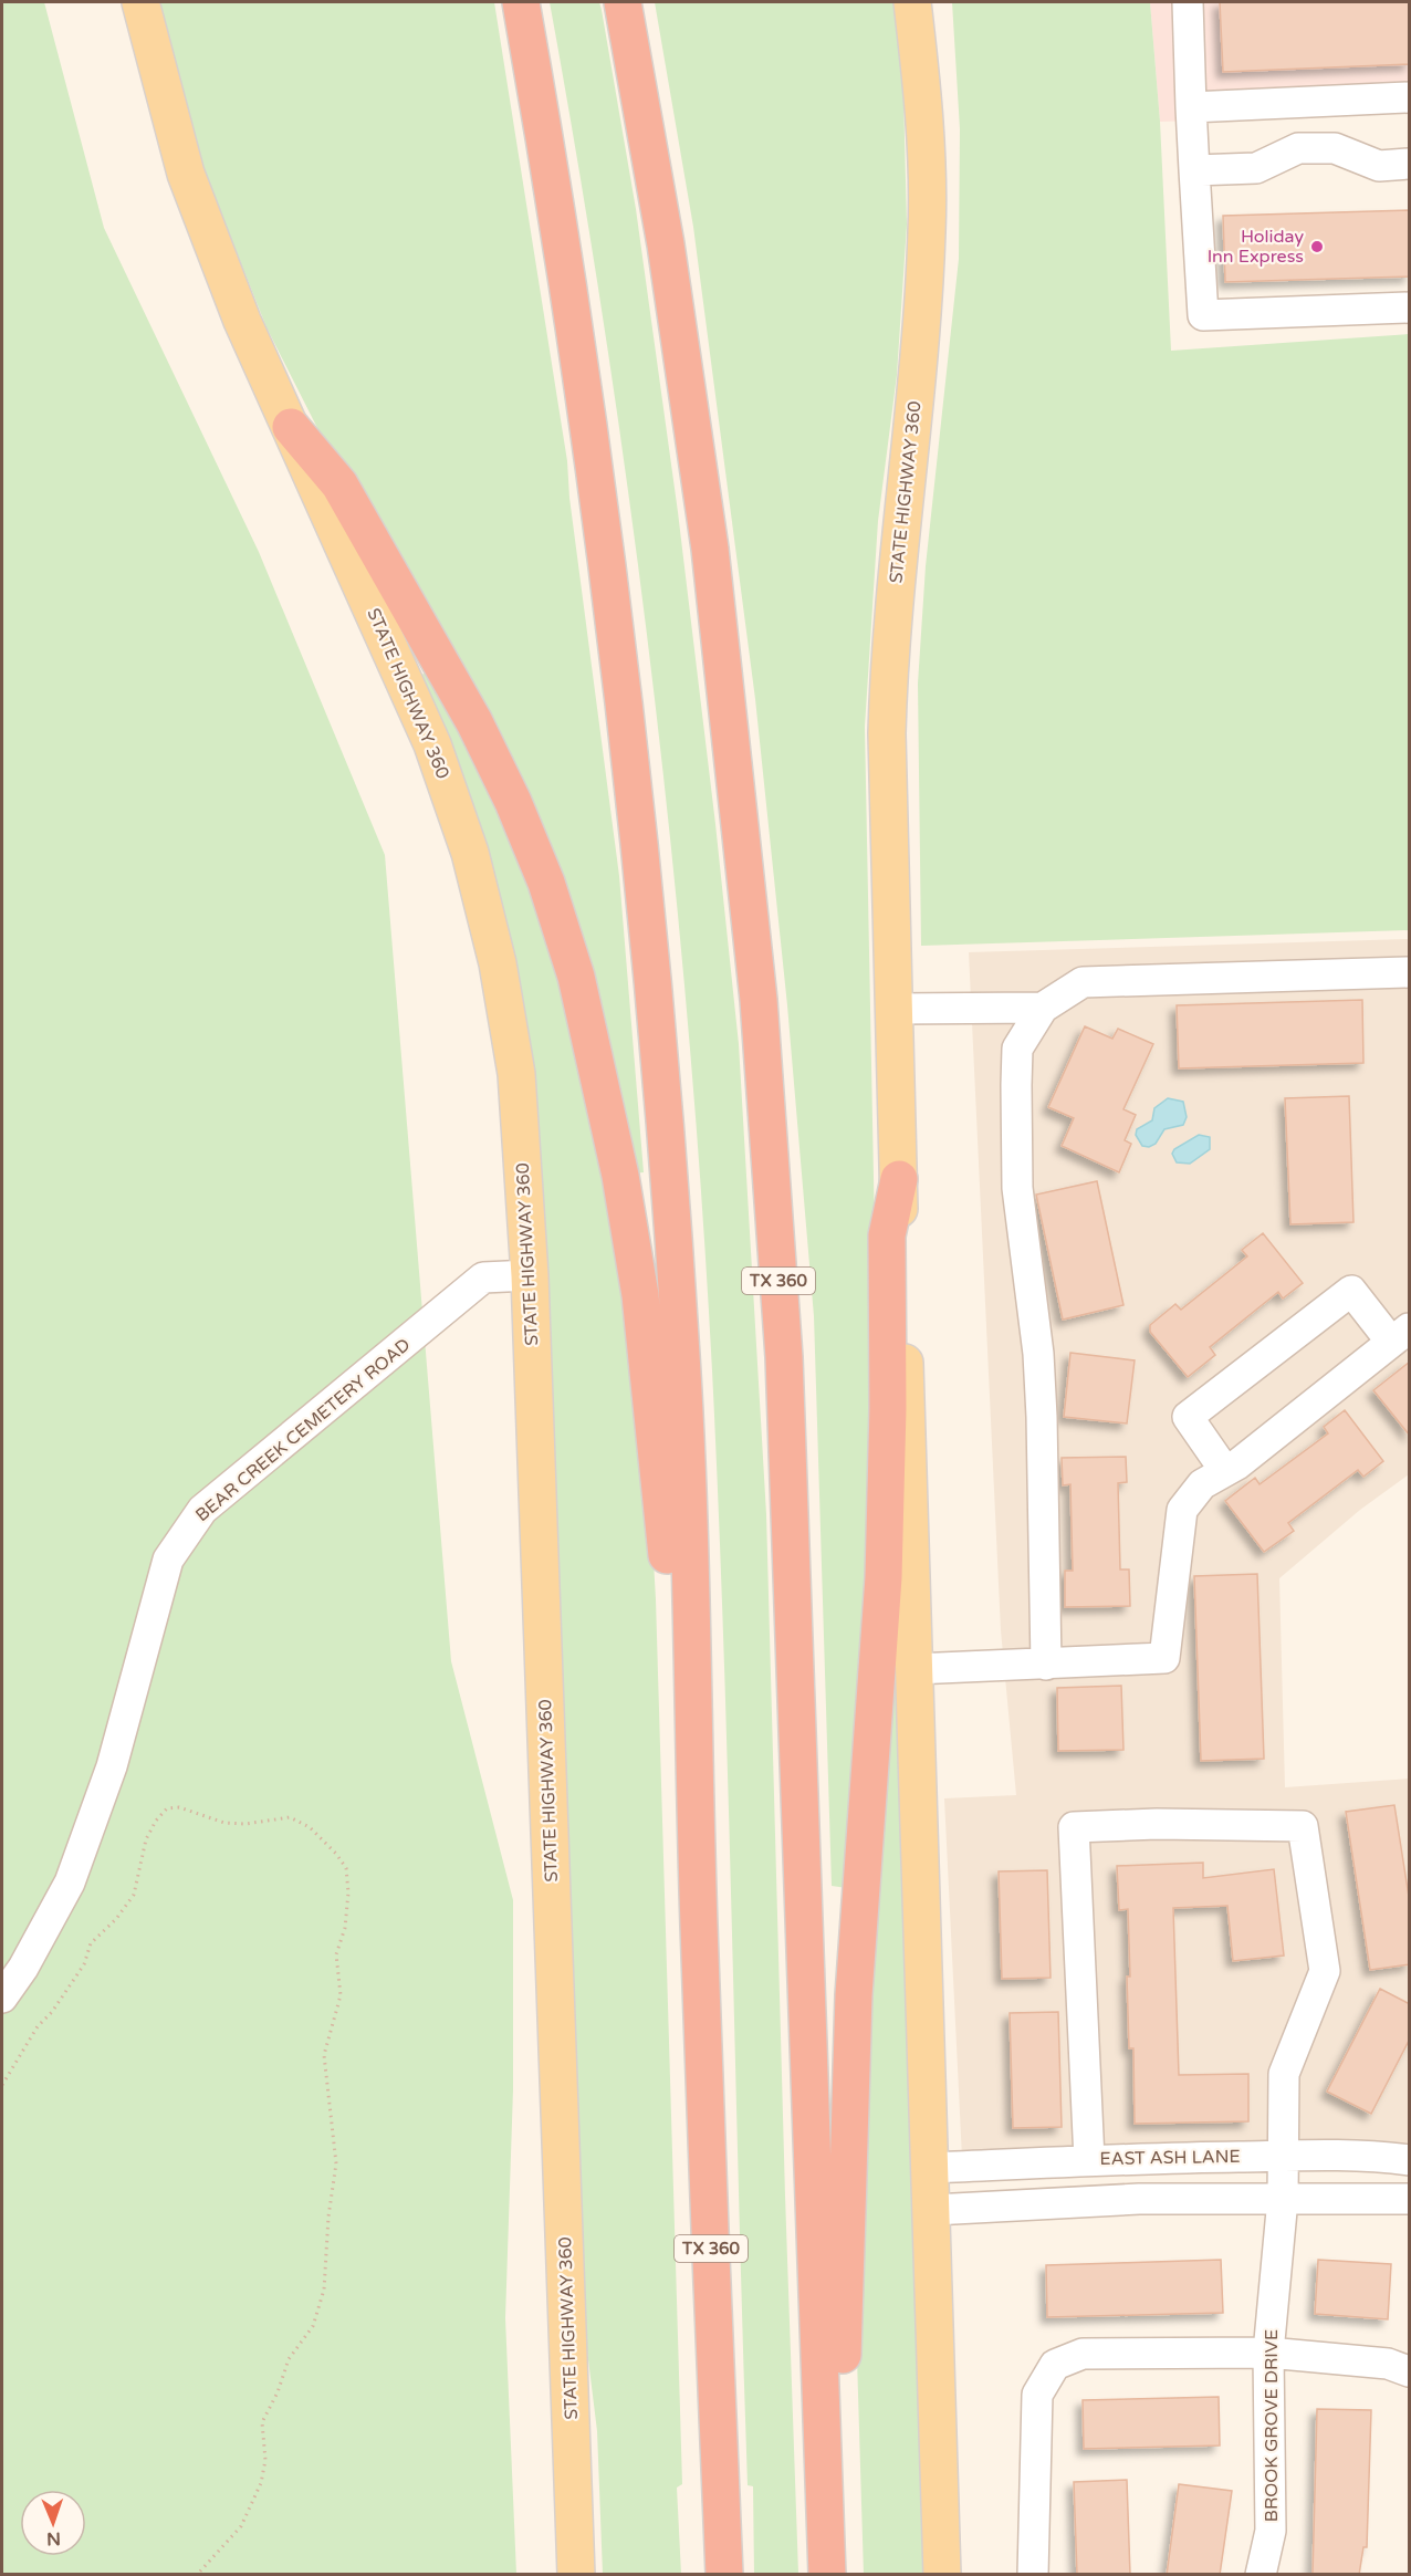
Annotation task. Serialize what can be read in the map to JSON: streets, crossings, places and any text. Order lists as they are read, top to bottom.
{
  "streets": {
    "highway": ["TX 360"],
    "main road": ["STATE HIGHWAY 360"],
    "street": ["BEAR CREEK CEMETERY ROAD", "EAST ASH LANE", "BROOK GROVE DRIVE"]
  },
  "crossings": [
    ["STATE HIGHWAY 360", "BEAR CREEK CEMETERY ROAD"],
    ["STATE HIGHWAY 360", "EAST ASH LANE"],
    ["EAST ASH LANE", "BROOK GROVE DRIVE"]
  ],
  "places": ["Holiday Inn Express"],
  "north": "bottom"
}
